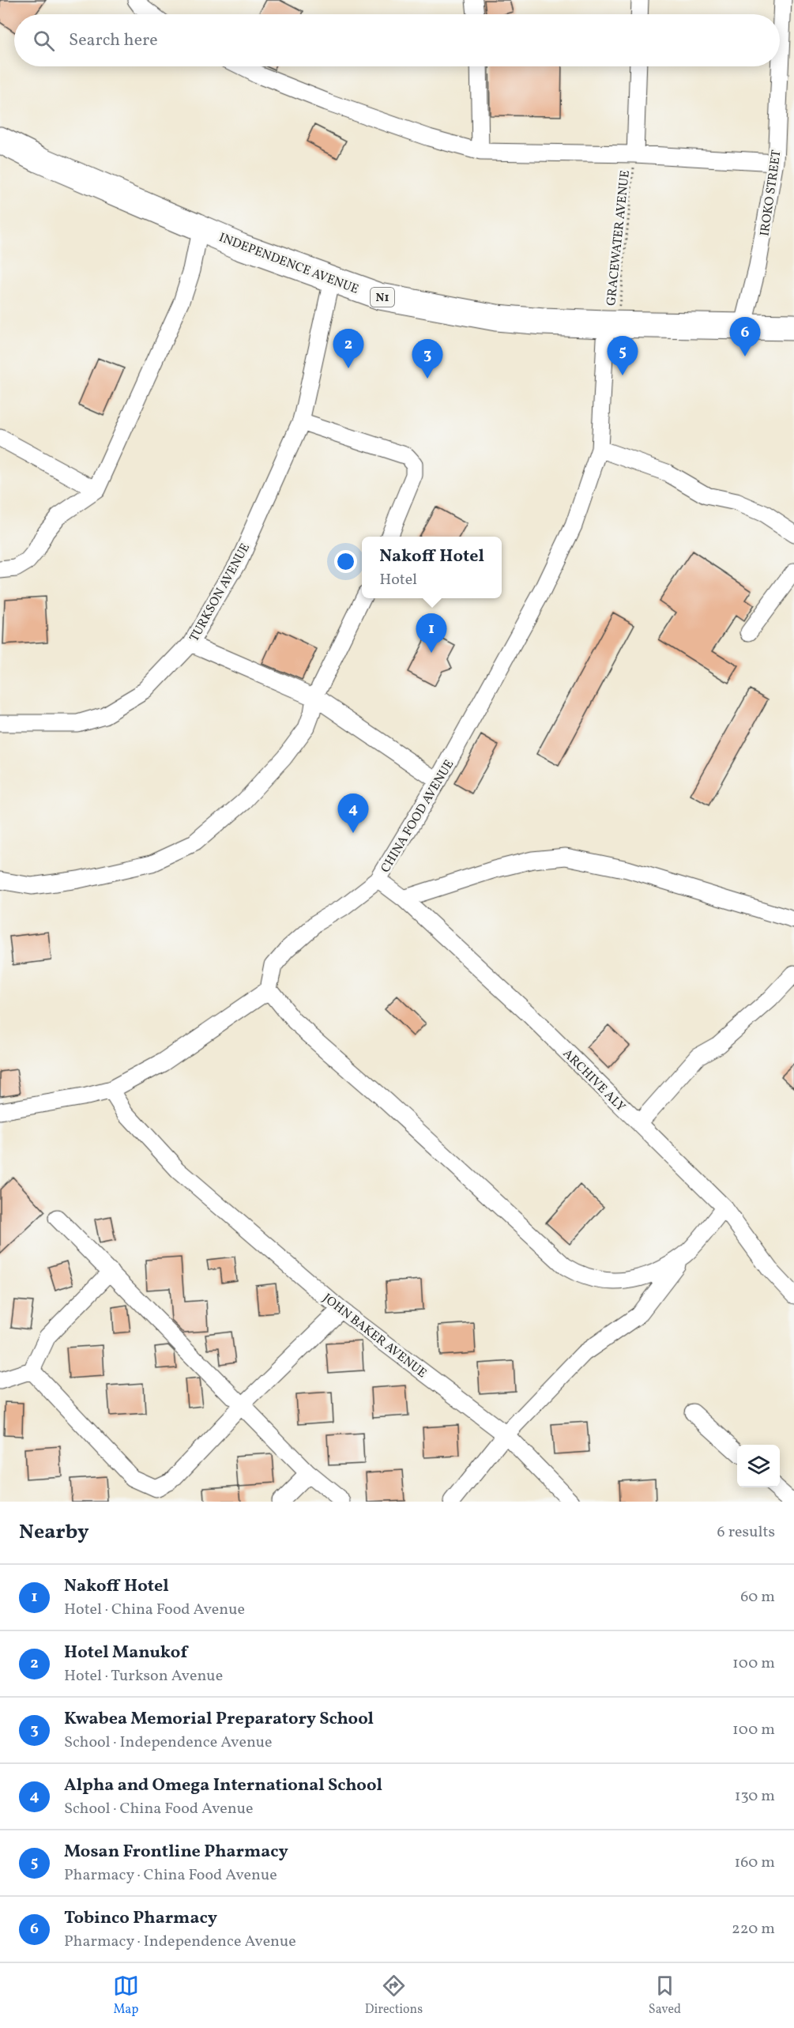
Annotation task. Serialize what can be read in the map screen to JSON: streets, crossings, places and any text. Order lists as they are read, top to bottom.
{
  "streets": {
    "highway": ["INDEPENDENCE AVENUE", "N1"],
    "street": [
      "IROKO STREET",
      "TURKSON AVENUE",
      "CHINA FOOD AVENUE",
      "ARCHIVE ALY",
      "JOHN BAKER AVENUE"
    ],
    "path": ["GRACEWATER AVENUE"]
  },
  "crossings": [
    ["IROKO STREET", "INDEPENDENCE AVENUE"],
    ["GRACEWATER AVENUE", "INDEPENDENCE AVENUE"],
    ["GRACEWATER AVENUE", "CHINA FOOD AVENUE"],
    ["INDEPENDENCE AVENUE", "TURKSON AVENUE"],
    ["INDEPENDENCE AVENUE", "CHINA FOOD AVENUE"],
    ["CHINA FOOD AVENUE", "ARCHIVE ALY"]
  ],
  "page": {
    "search": "Search here",
    "pins": [
      "6",
      "2",
      "5",
      "3",
      "1",
      "4"
    ],
    "popup": ["Nakoff Hotel", "Hotel"],
    "heading": ["Nearby", "6 results"],
    "list": [
      {
        "mark": "1",
        "name": "Nakoff Hotel",
        "note": "Hotel · China Food Avenue",
        "value": "60 m"
      },
      {
        "mark": "2",
        "name": "Hotel Manukof",
        "note": "Hotel · Turkson Avenue",
        "value": "100 m"
      },
      {
        "mark": "3",
        "name": "Kwabea Memorial Preparatory School",
        "note": "School · Independence Avenue",
        "value": "100 m"
      },
      {
        "mark": "4",
        "name": "Alpha and Omega International School",
        "note": "School · China Food Avenue",
        "value": "130 m"
      },
      {
        "mark": "5",
        "name": "Mosan Frontline Pharmacy",
        "note": "Pharmacy · China Food Avenue",
        "value": "160 m"
      },
      {
        "mark": "6",
        "name": "Tobinco Pharmacy",
        "note": "Pharmacy · Independence Avenue",
        "value": "220 m"
      }
    ],
    "nav": ["Map", "Directions", "Saved"]
  }
}
